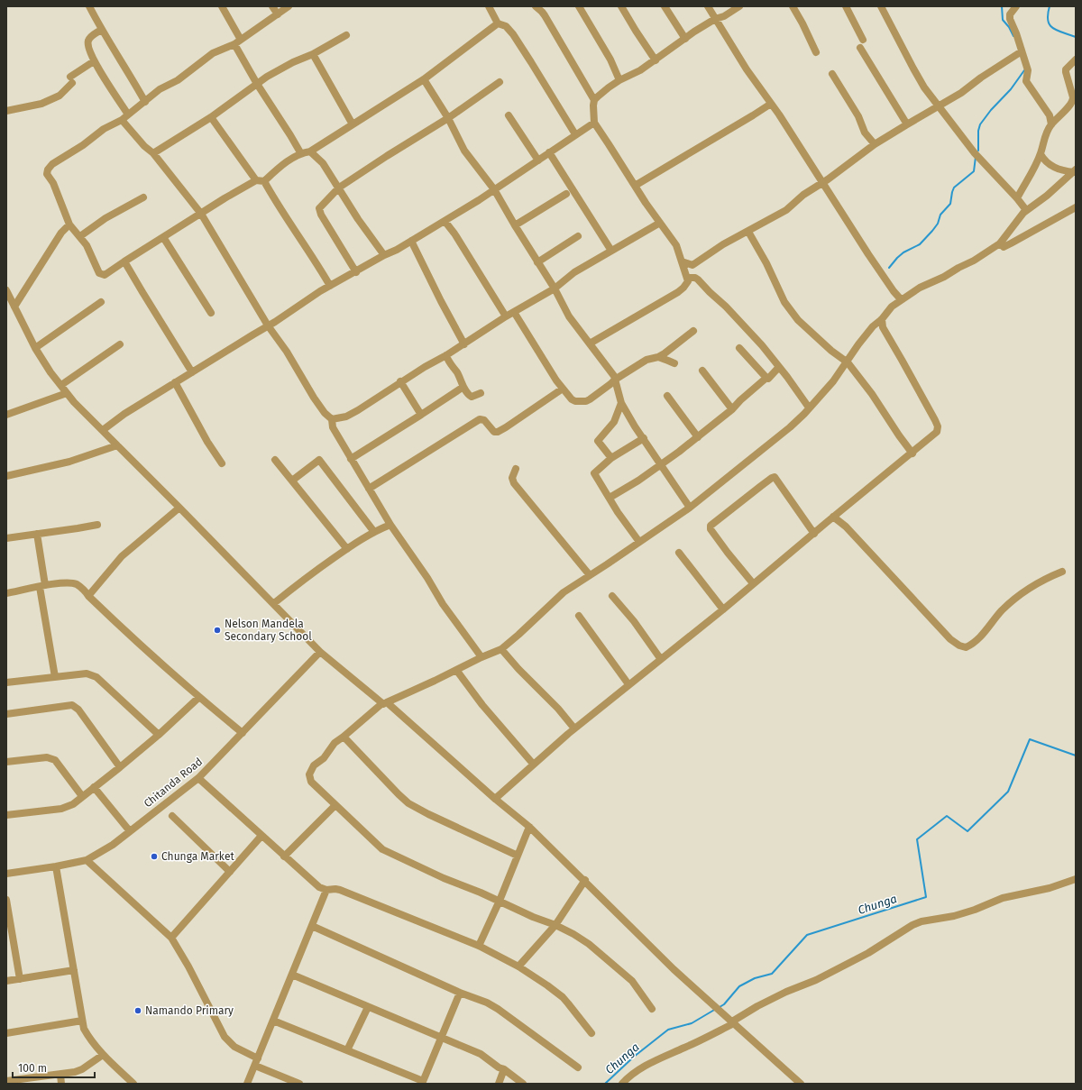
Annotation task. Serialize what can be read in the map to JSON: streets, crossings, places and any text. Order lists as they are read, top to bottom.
{
  "streets": {
    "street": ["Chitanda Road"]
  },
  "water": ["Chunga"],
  "places": ["Nelson Mandela Secondary School", "Chunga Market", "Namando Primary"],
  "scale_bar": "100 m"
}
